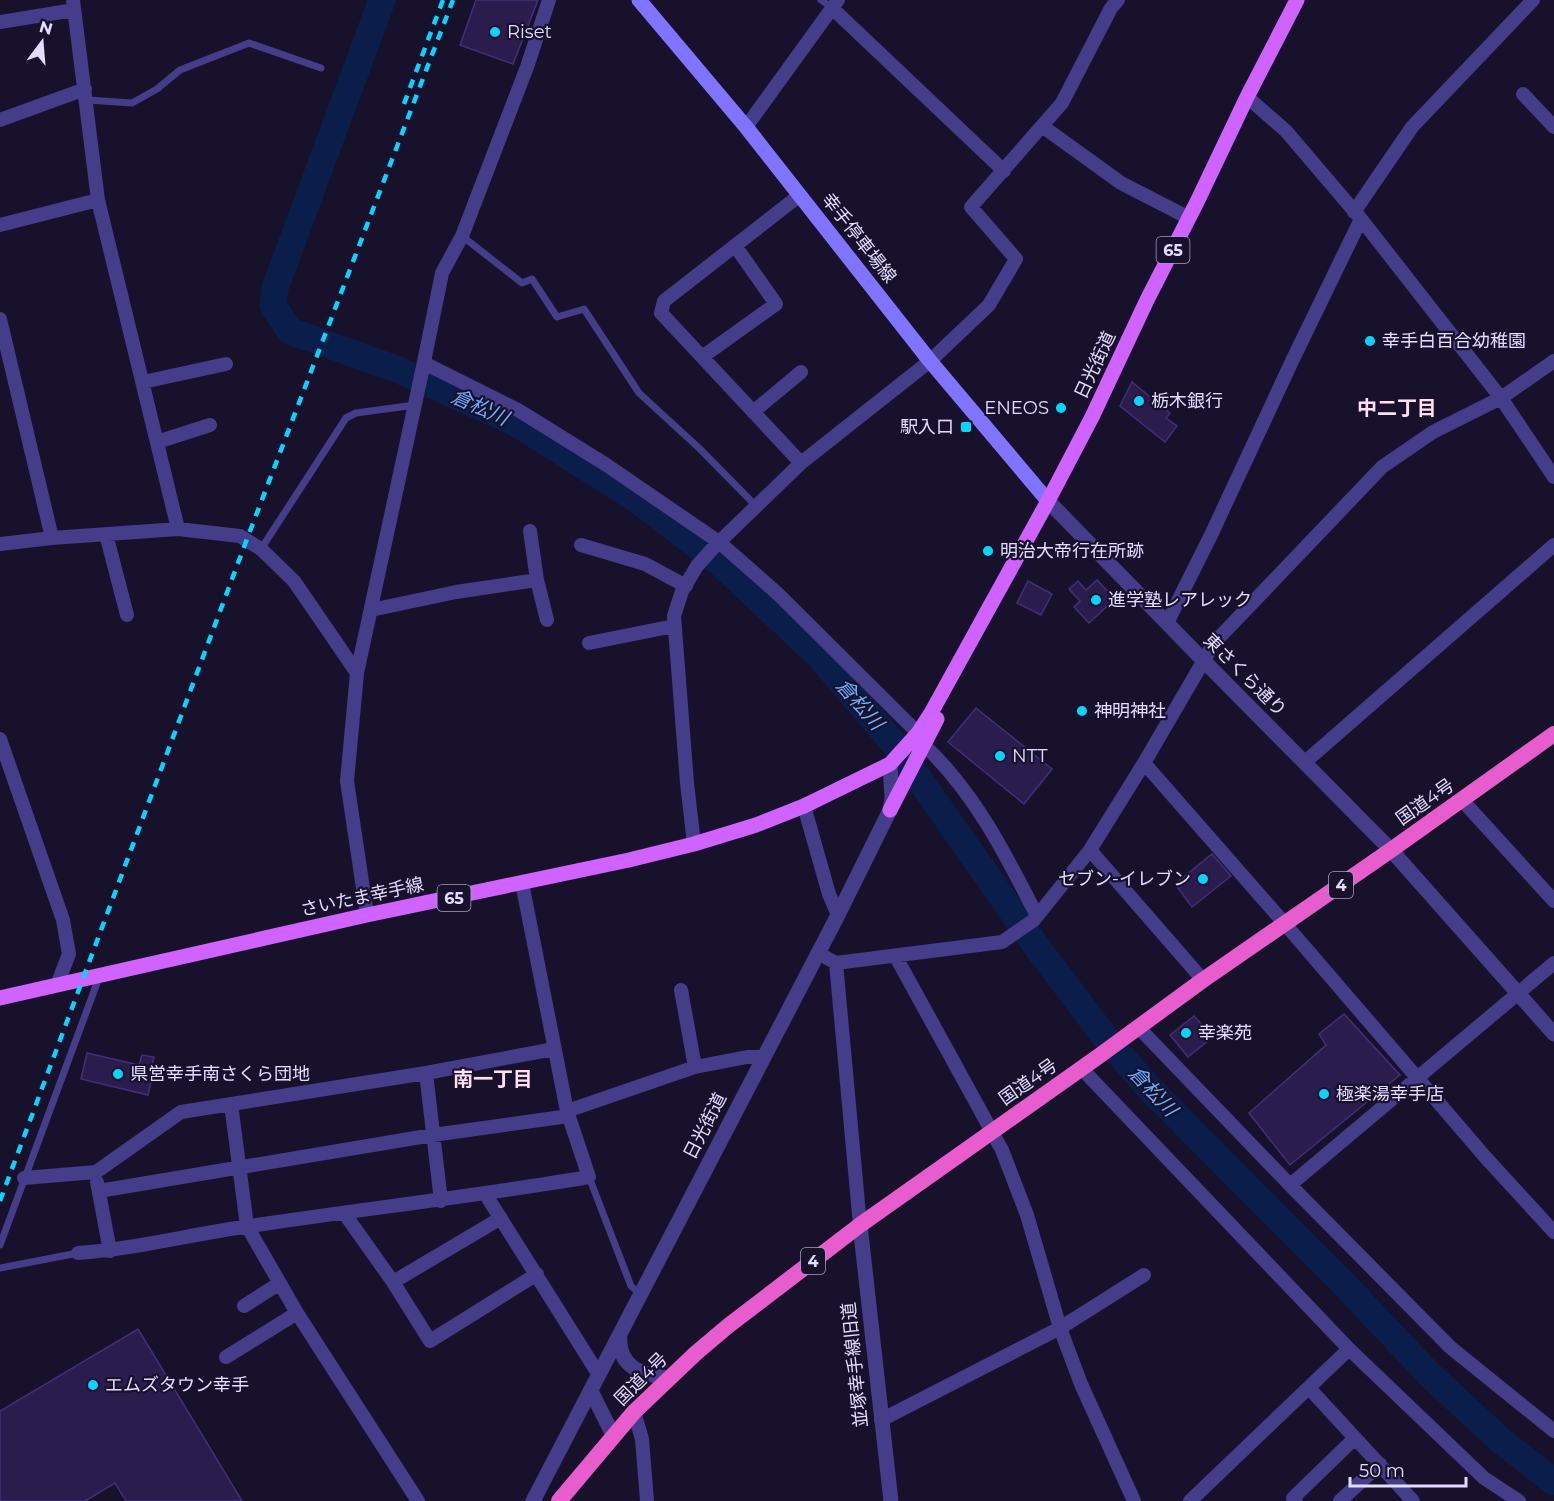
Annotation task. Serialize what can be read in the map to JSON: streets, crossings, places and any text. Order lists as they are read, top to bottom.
{
  "streets": {
    "highway": ["国道4号", "4"],
    "main road": [
      "幸手停車場線",
      "65",
      "日光街道",
      "さいたま幸手線"
    ],
    "street": ["東さくら通り", "並塚幸手線旧道"]
  },
  "crossings": [
    ["幸手停車場線", "日光街道"],
    ["幸手停車場線", "東さくら通り"],
    ["65", "日光街道"],
    ["65", "さいたま幸手線"],
    ["日光街道", "東さくら通り"],
    ["日光街道", "さいたま幸手線"],
    ["東さくら通り", "国道4号"],
    ["国道4号", "並塚幸手線旧道"]
  ],
  "districts": ["中二丁目", "南一丁目"],
  "water": ["倉松川"],
  "places": {
    "other": [
      "Riset",
      "幸手白百合幼稚園",
      "栃木銀行",
      "ENEOS",
      "明治大帝行在所跡",
      "進学塾レアレック",
      "神明神社",
      "NTT",
      "セブン-イレブン",
      "幸楽苑",
      "県営幸手南さくら団地",
      "極楽湯幸手店",
      "エムズタウン幸手"
    ],
    "transit": ["駅入口"]
  },
  "scale_bar": "50 m",
  "north": "top"
}
